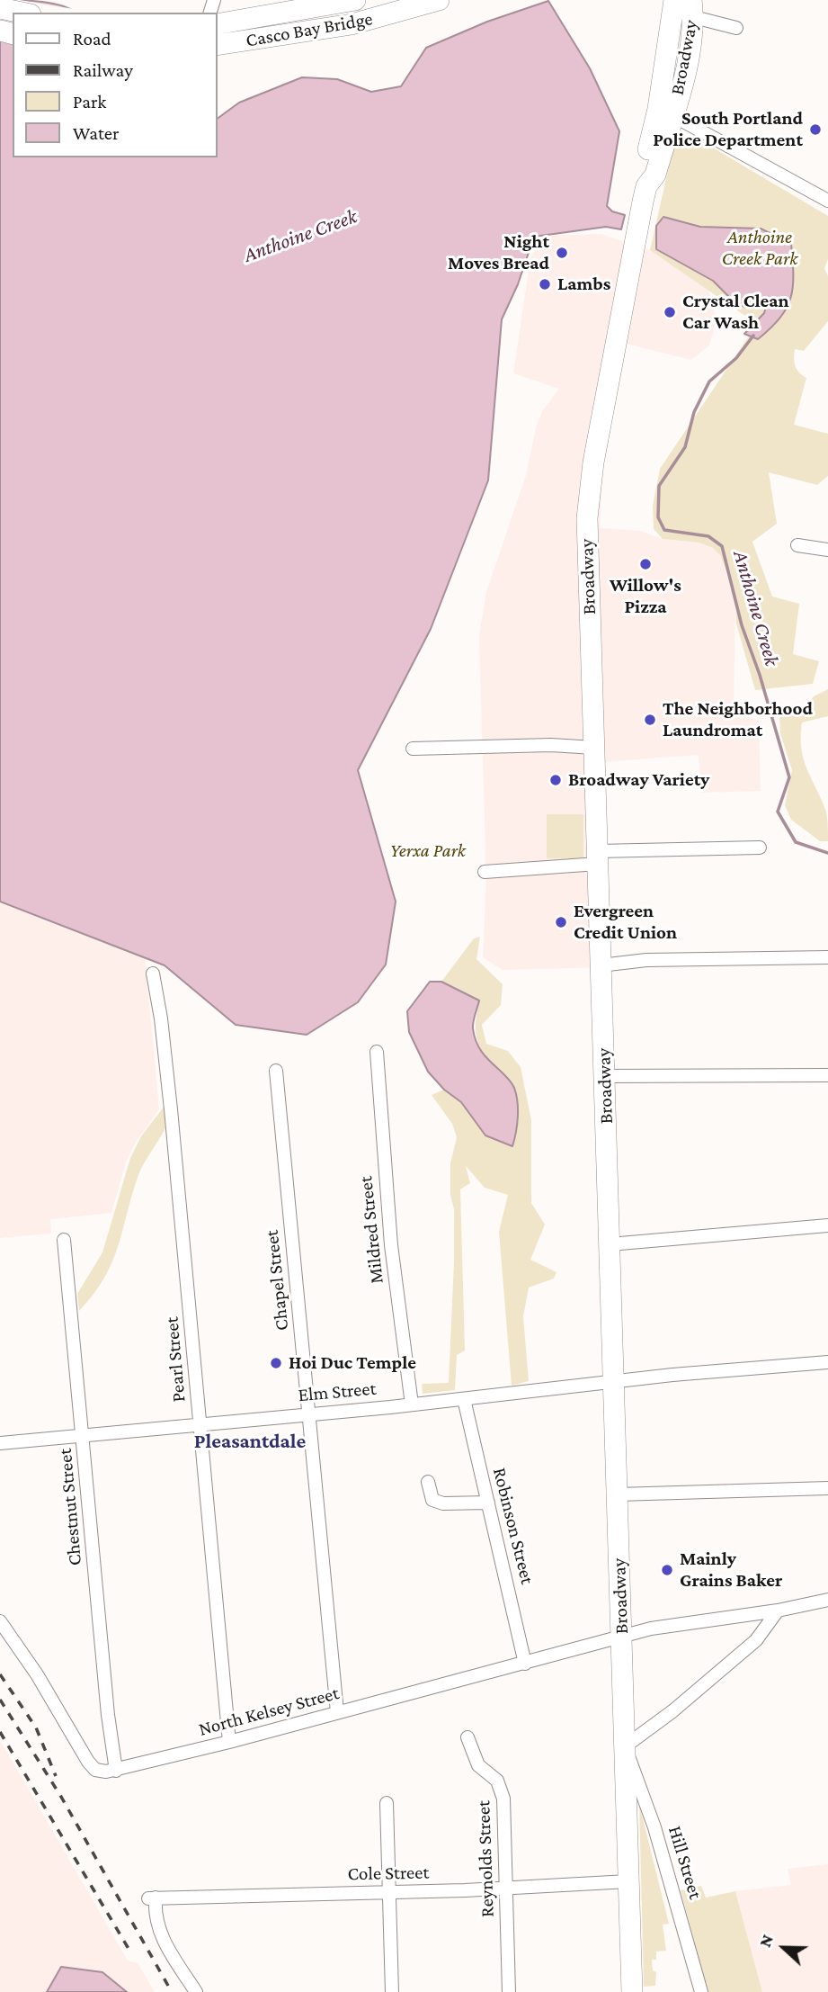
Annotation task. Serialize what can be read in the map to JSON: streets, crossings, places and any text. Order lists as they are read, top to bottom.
{
  "streets": {
    "main road": ["Casco Bay Bridge", "Broadway"],
    "street": [
      "Mildred Street",
      "Chapel Street",
      "Pearl Street",
      "Elm Street",
      "Chestnut Street",
      "Robinson Street",
      "North Kelsey Street",
      "Reynolds Street",
      "Hill Street",
      "Cole Street"
    ]
  },
  "crossings": [
    ["Broadway", "Elm Street"],
    ["Broadway", "North Kelsey Street"],
    ["Broadway", "Hill Street"],
    ["Broadway", "Cole Street"],
    ["Mildred Street", "Elm Street"],
    ["Chapel Street", "Elm Street"],
    ["Chapel Street", "North Kelsey Street"],
    ["Pearl Street", "Elm Street"],
    ["Pearl Street", "North Kelsey Street"],
    ["Elm Street", "Chestnut Street"],
    ["Elm Street", "Robinson Street"],
    ["Chestnut Street", "North Kelsey Street"],
    ["Robinson Street", "North Kelsey Street"],
    ["Reynolds Street", "Cole Street"]
  ],
  "districts": ["Pleasantdale"],
  "water": ["Anthoine Creek"],
  "parks": ["Anthoine Creek Park", "Yerxa Park"],
  "places": [
    "South Portland Police Department",
    "Night Moves Bread",
    "Lambs",
    "Crystal Clean Car Wash",
    "Willow's Pizza",
    "The Neighborhood Laundromat",
    "Broadway Variety",
    "Evergreen Credit Union",
    "Hoi Duc Temple",
    "Mainly Grains Baker"
  ],
  "legend": [
    "Road",
    "Railway",
    "Park",
    "Water"
  ],
  "north": "left"
}
